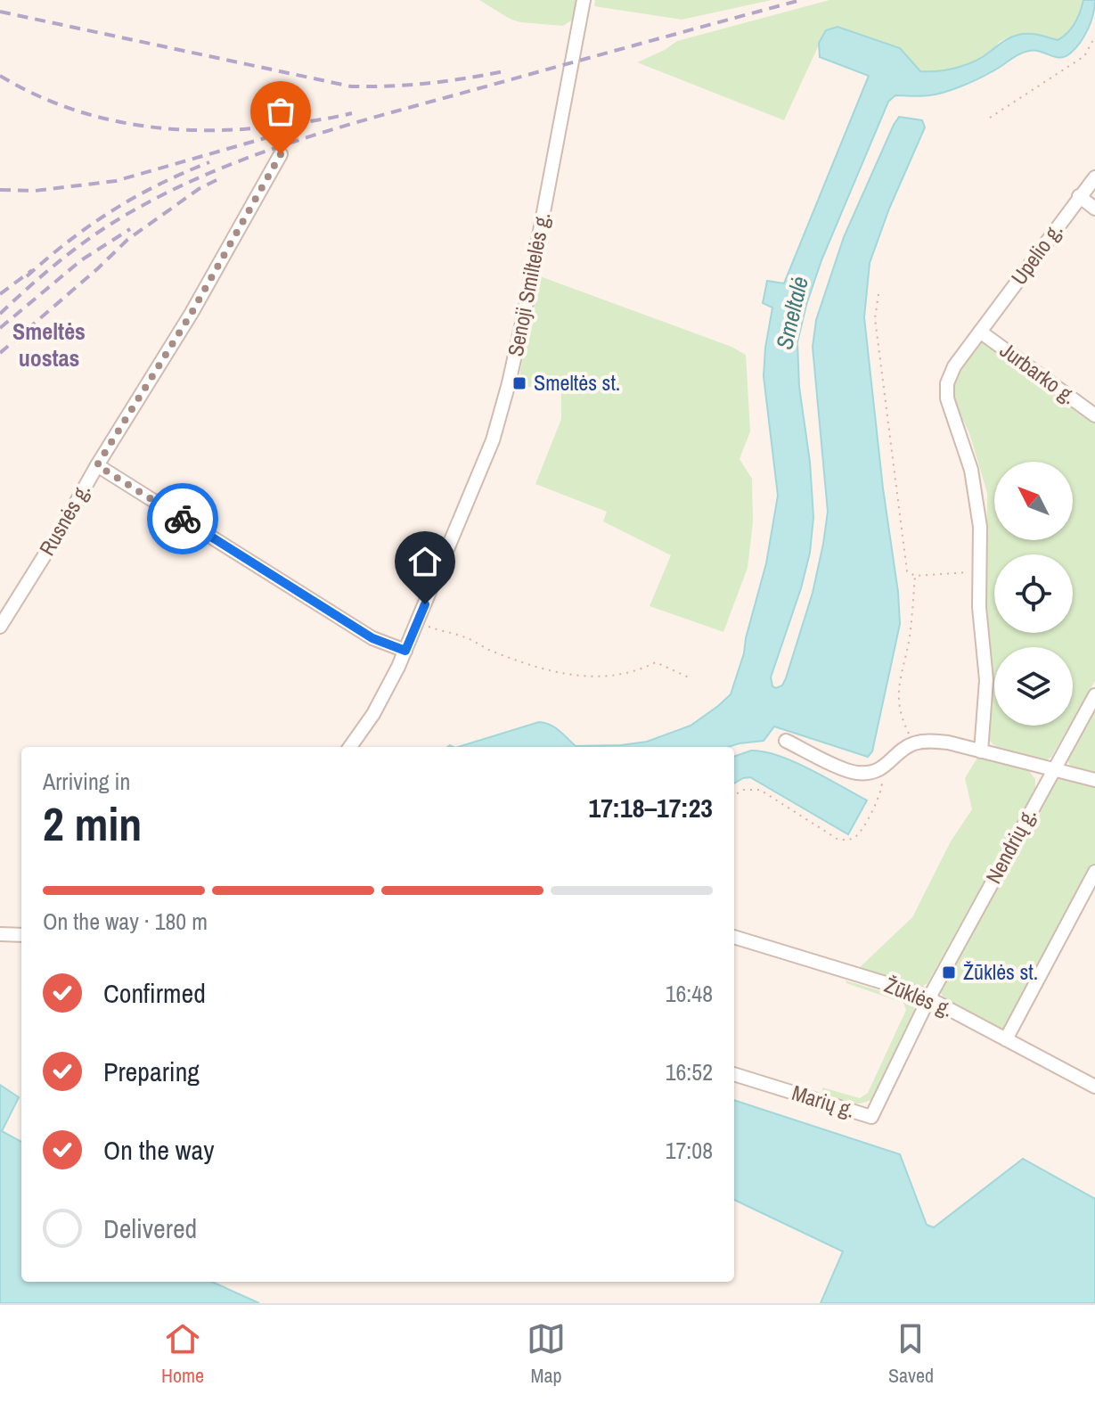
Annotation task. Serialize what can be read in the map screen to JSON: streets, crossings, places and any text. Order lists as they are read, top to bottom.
{
  "streets": {
    "street": [
      "Upelio g.",
      "Senoji Smiltelės g.",
      "Jurbarko g.",
      "Rusnės g.",
      "Nendrių g.",
      "Žūklės g.",
      "Marių g."
    ]
  },
  "crossings": [
    ["Upelio g.", "Jurbarko g."],
    ["Nendrių g.", "Žūklės g."],
    ["Nendrių g.", "Marių g."],
    ["Žūklės g.", "Marių g."]
  ],
  "districts": ["Smeltės uostas"],
  "water": ["Smeltalė"],
  "places": {
    "transit": ["Smeltės st.", "Žūklės st."]
  },
  "north": "top left",
  "page": {
    "heading": ["2 min", "Arriving in", "17:18–17:23"],
    "bar": "On the way · 180 m",
    "list": [
      ["Confirmed", "16:48"],
      ["Preparing", "16:52"],
      ["On the way", "17:08"],
      "Delivered"
    ],
    "tabs": ["Home", "Map", "Saved"]
  }
}
